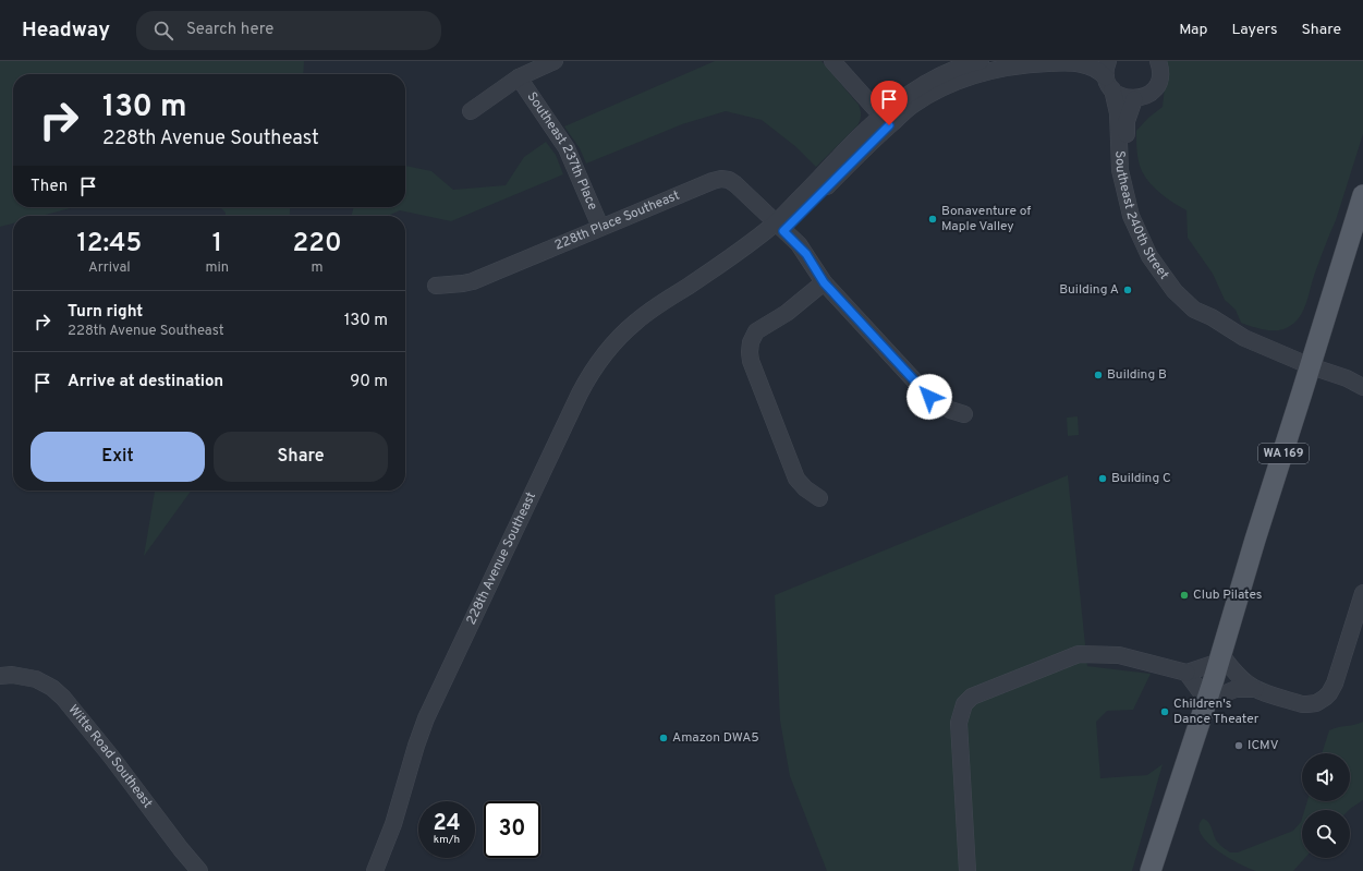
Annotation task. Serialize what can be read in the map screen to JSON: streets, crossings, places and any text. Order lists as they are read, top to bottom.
{
  "streets": {
    "main road": ["WA 169"],
    "street": [
      "Southeast 237th Place",
      "Southeast 240th Street",
      "228th Place Southeast",
      "228th Avenue Southeast",
      "Witte Road Southeast"
    ]
  },
  "crossings": [
    ["Southeast 237th Place", "228th Place Southeast"],
    ["Southeast 240th Street", "WA 169"],
    ["Southeast 240th Street", "228th Avenue Southeast"],
    ["228th Place Southeast", "228th Avenue Southeast"]
  ],
  "places": [
    "Bonaventure of Maple Valley",
    "Building A",
    "Building B",
    "Building C",
    "Club Pilates",
    "Children's Dance Theater",
    "Amazon DWA5",
    "ICMV"
  ],
  "page": {
    "header": "Headway",
    "search": "Search here",
    "nav": ["Map", "Layers", "Share"],
    "turn": ["130 m", "228th Avenue Southeast"],
    "then": "Then",
    "eta": [
      "12:45",
      "Arrival",
      "1",
      "min",
      "220",
      "m"
    ],
    "list": [
      {
        "name": "Turn right",
        "note": "228th Avenue Southeast",
        "value": "130 m"
      },
      {
        "name": "Arrive at destination",
        "value": "90 m"
      }
    ],
    "buttons": ["Exit", "Share"],
    "speed": "24 km/h",
    "limit": "30"
  }
}
